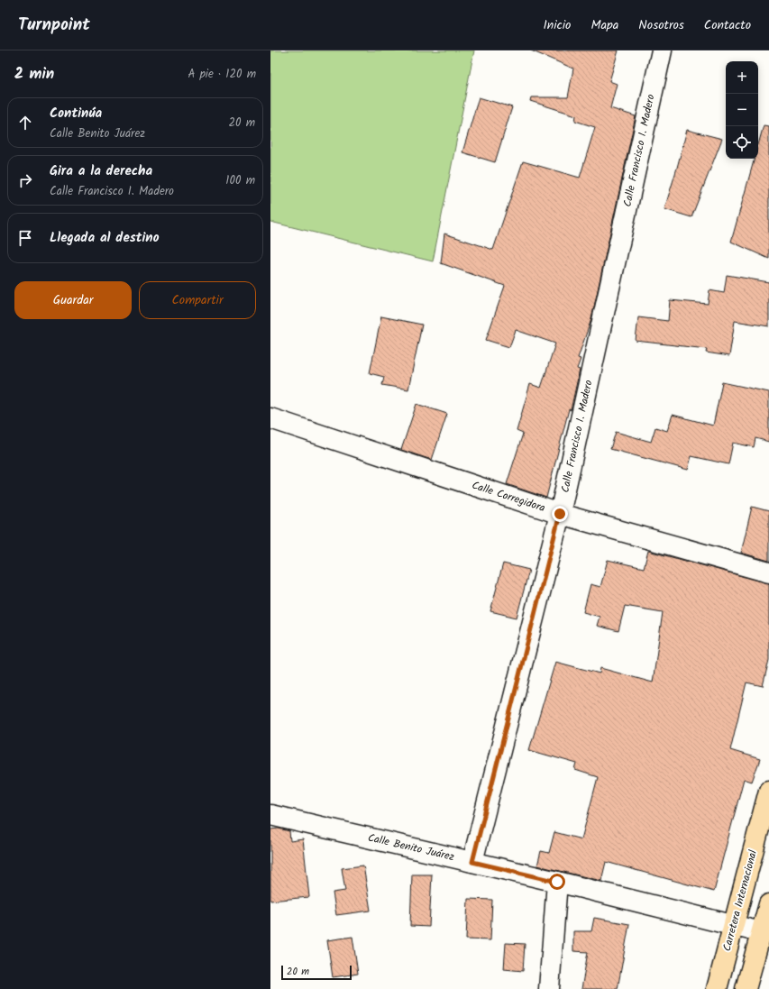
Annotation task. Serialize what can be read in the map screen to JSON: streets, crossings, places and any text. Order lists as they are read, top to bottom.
{
  "streets": {
    "main road": ["Carretera Internacional"],
    "street": ["Calle Francisco I. Madero", "Calle Corregidora", "Calle Benito Juárez"]
  },
  "crossings": [
    ["Calle Francisco I. Madero", "Calle Corregidora"],
    ["Calle Francisco I. Madero", "Calle Benito Juárez"],
    ["Calle Benito Juárez", "Carretera Internacional"]
  ],
  "scale_bar": "20 m",
  "page": {
    "header": "Turnpoint",
    "nav": [
      "Inicio",
      "Mapa",
      "Nosotros",
      "Contacto"
    ],
    "heading": ["2 min", "A pie · 120 m"],
    "map_buttons": ["+", "−"],
    "list": [
      ["Continúa", "Calle Benito Juárez", "20 m"],
      ["Gira a la derecha", "Calle Francisco I. Madero", "100 m"],
      "Llegada al destino"
    ],
    "buttons": ["Guardar", "Compartir"],
    "scale": "20 m"
  }
}
